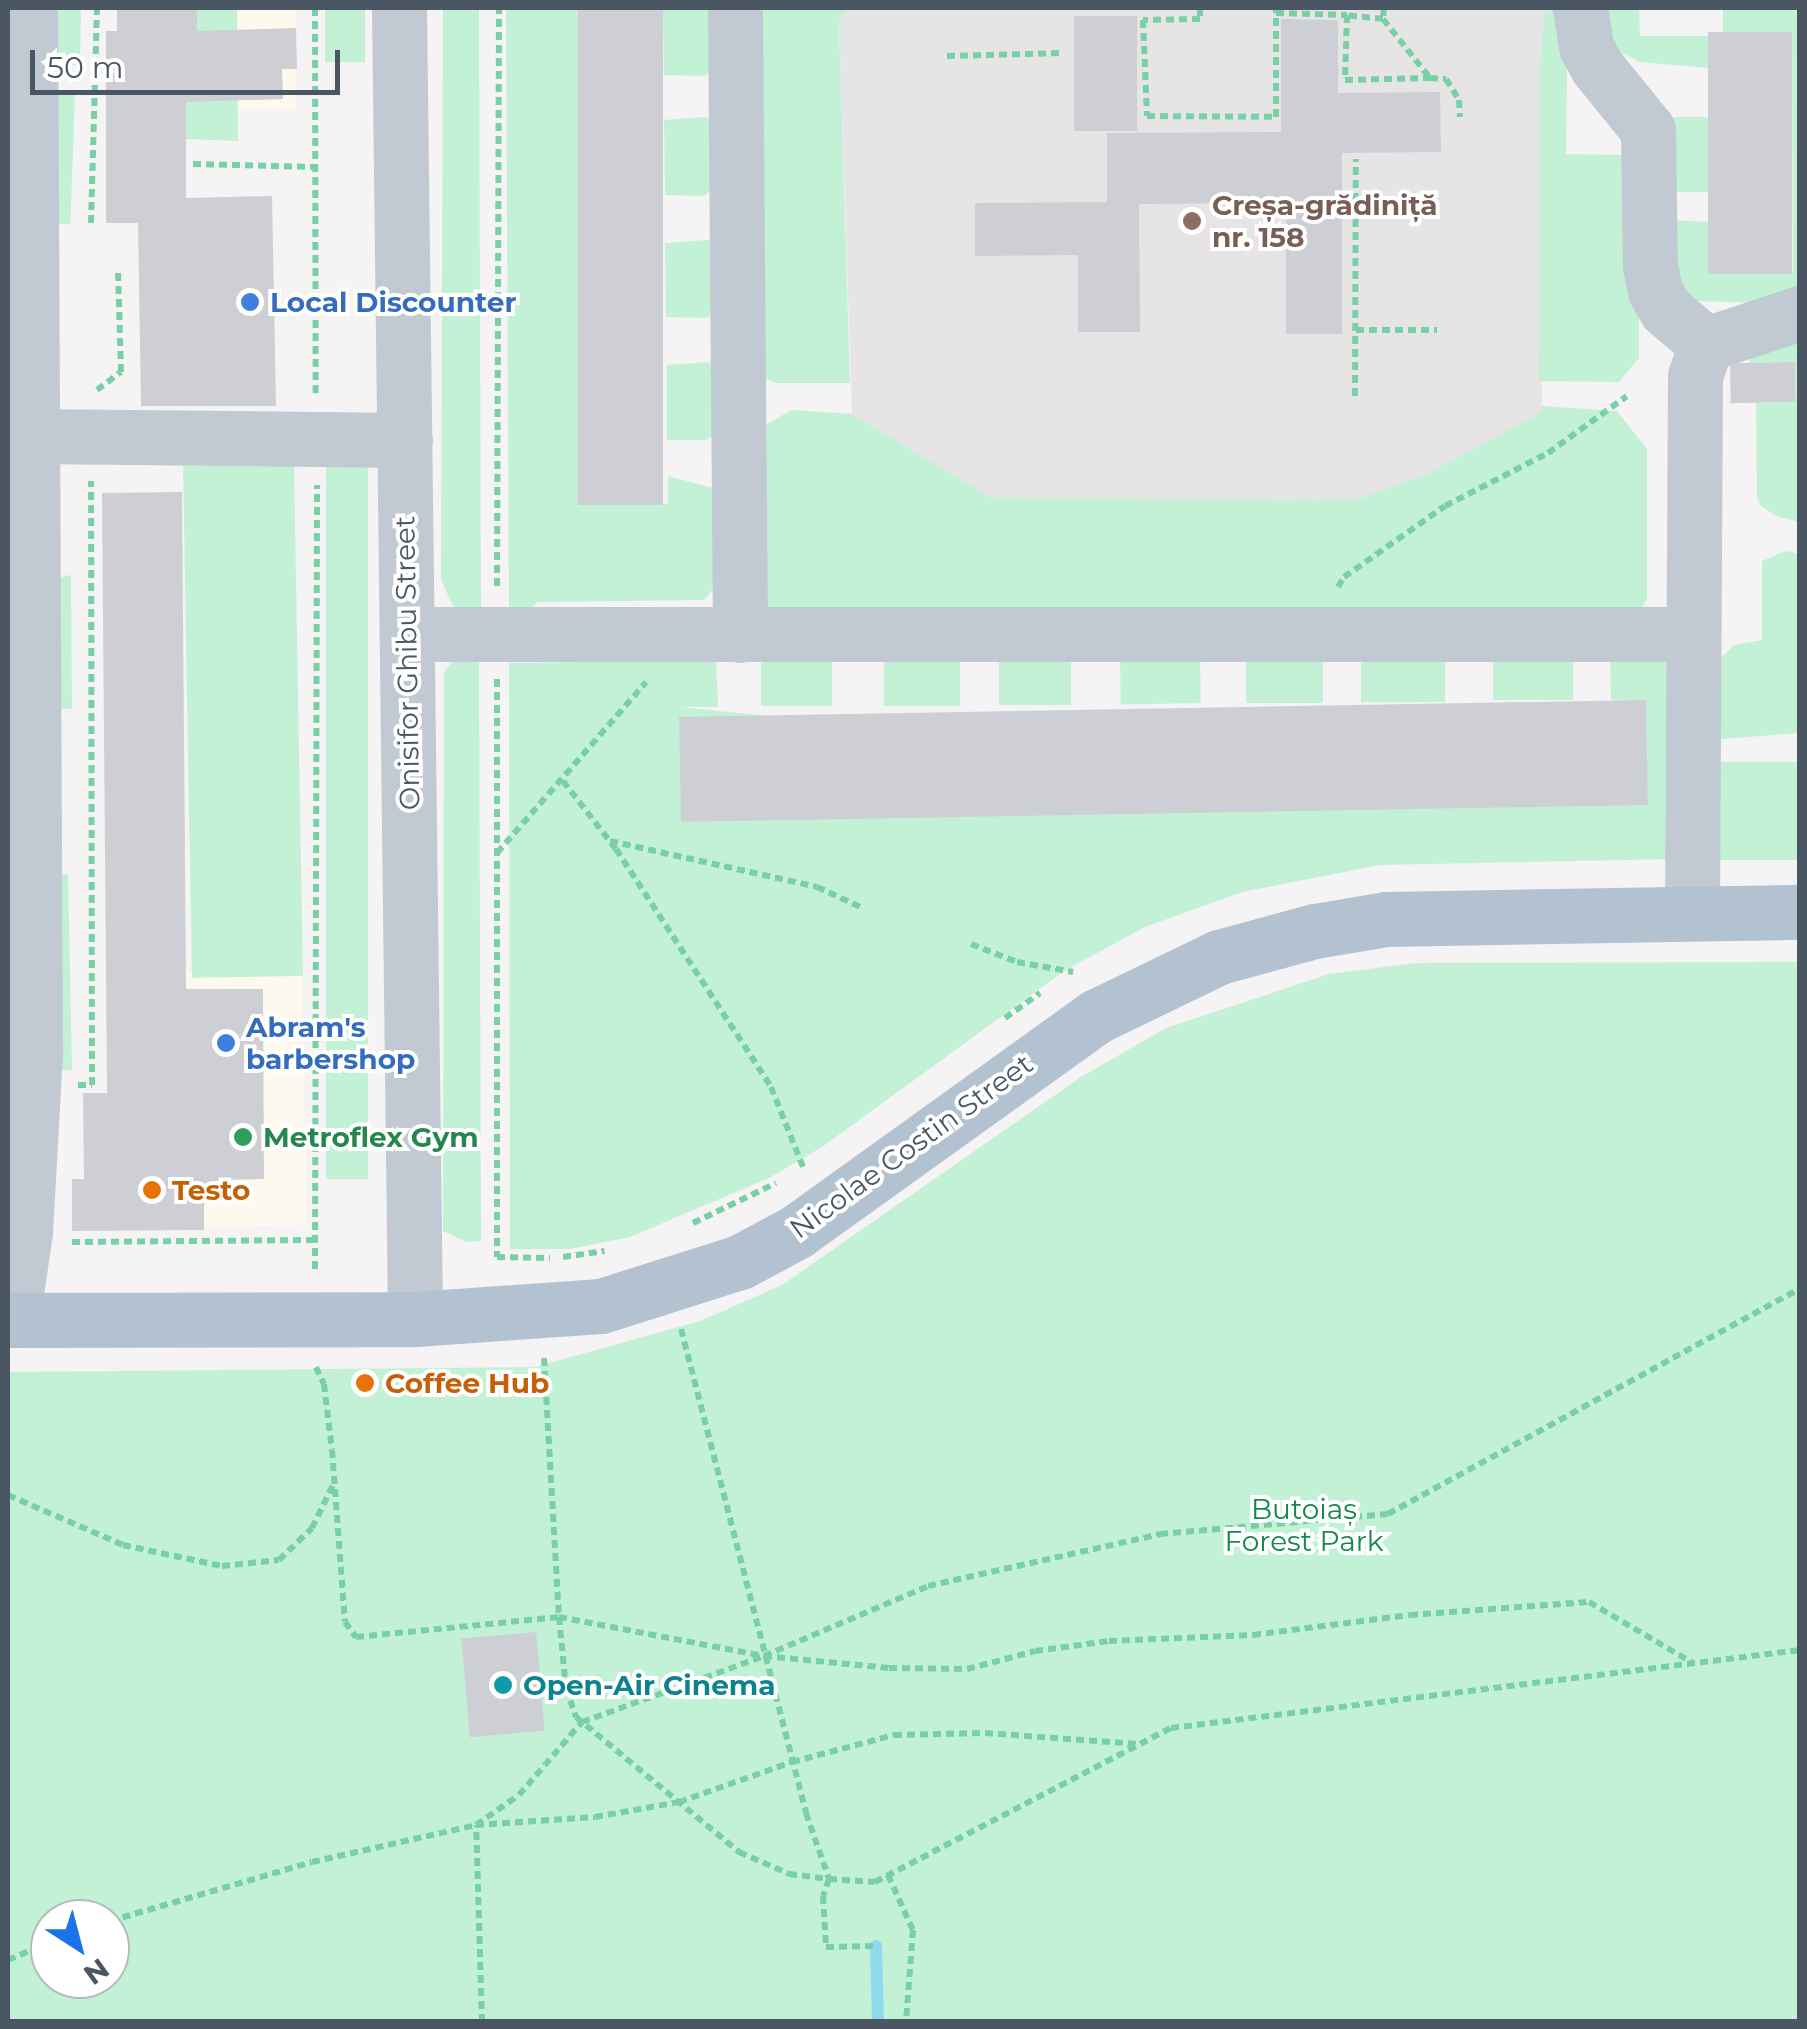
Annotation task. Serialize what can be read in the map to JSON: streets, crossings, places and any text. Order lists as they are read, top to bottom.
{
  "streets": {
    "main road": ["Nicolae Costin Street"],
    "street": ["Onisifor Ghibu Street"]
  },
  "crossings": [
    ["Onisifor Ghibu Street", "Nicolae Costin Street"]
  ],
  "parks": ["Butoiaș Forest Park"],
  "places": [
    "Creșa-grădiniță nr. 158",
    "Local Discounter",
    "Abram's barbershop",
    "Metroflex Gym",
    "Testo",
    "Coffee Hub",
    "Open-Air Cinema"
  ],
  "scale_bar": "50 m",
  "north": "bottom right"
}
